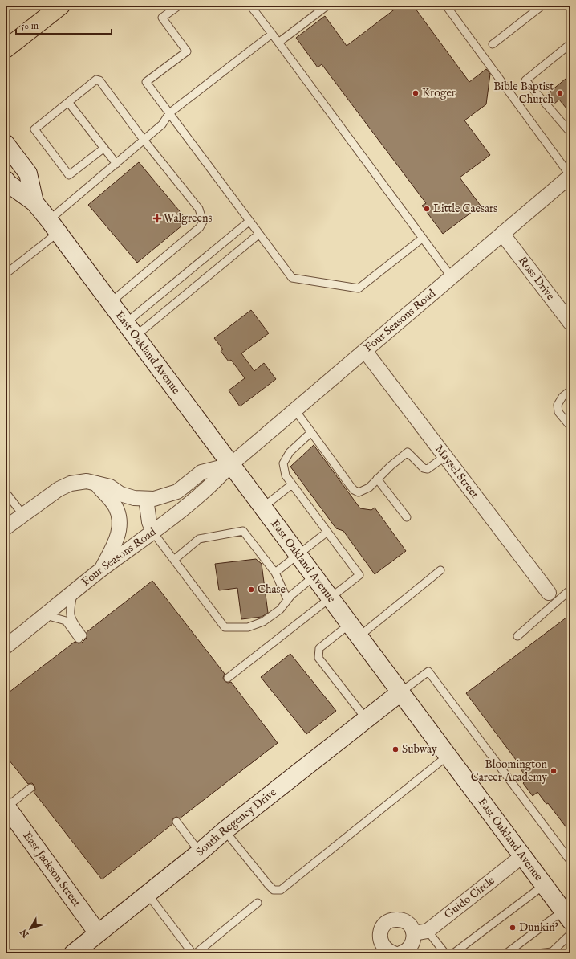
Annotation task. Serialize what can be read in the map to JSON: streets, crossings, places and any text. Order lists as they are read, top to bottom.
{
  "streets": {
    "main road": ["East Oakland Avenue", "South Regency Drive", "East Jackson Street"],
    "street": [
      "Ross Drive",
      "Four Seasons Road",
      "Maysel Street",
      "Guido Circle"
    ]
  },
  "crossings": [
    ["Ross Drive", "Four Seasons Road"],
    ["Four Seasons Road", "East Oakland Avenue"],
    ["Four Seasons Road", "Maysel Street"],
    ["East Oakland Avenue", "South Regency Drive"],
    ["East Oakland Avenue", "Guido Circle"],
    ["South Regency Drive", "East Jackson Street"]
  ],
  "places": {
    "other": [
      "Kroger",
      "Bible Baptist Church",
      "Little Caesars",
      "Chase",
      "Subway",
      "Bloomington Career Academy",
      "Dunkin'"
    ],
    "health": ["Walgreens"]
  },
  "scale_bar": "50 m",
  "north": "bottom left"
}
